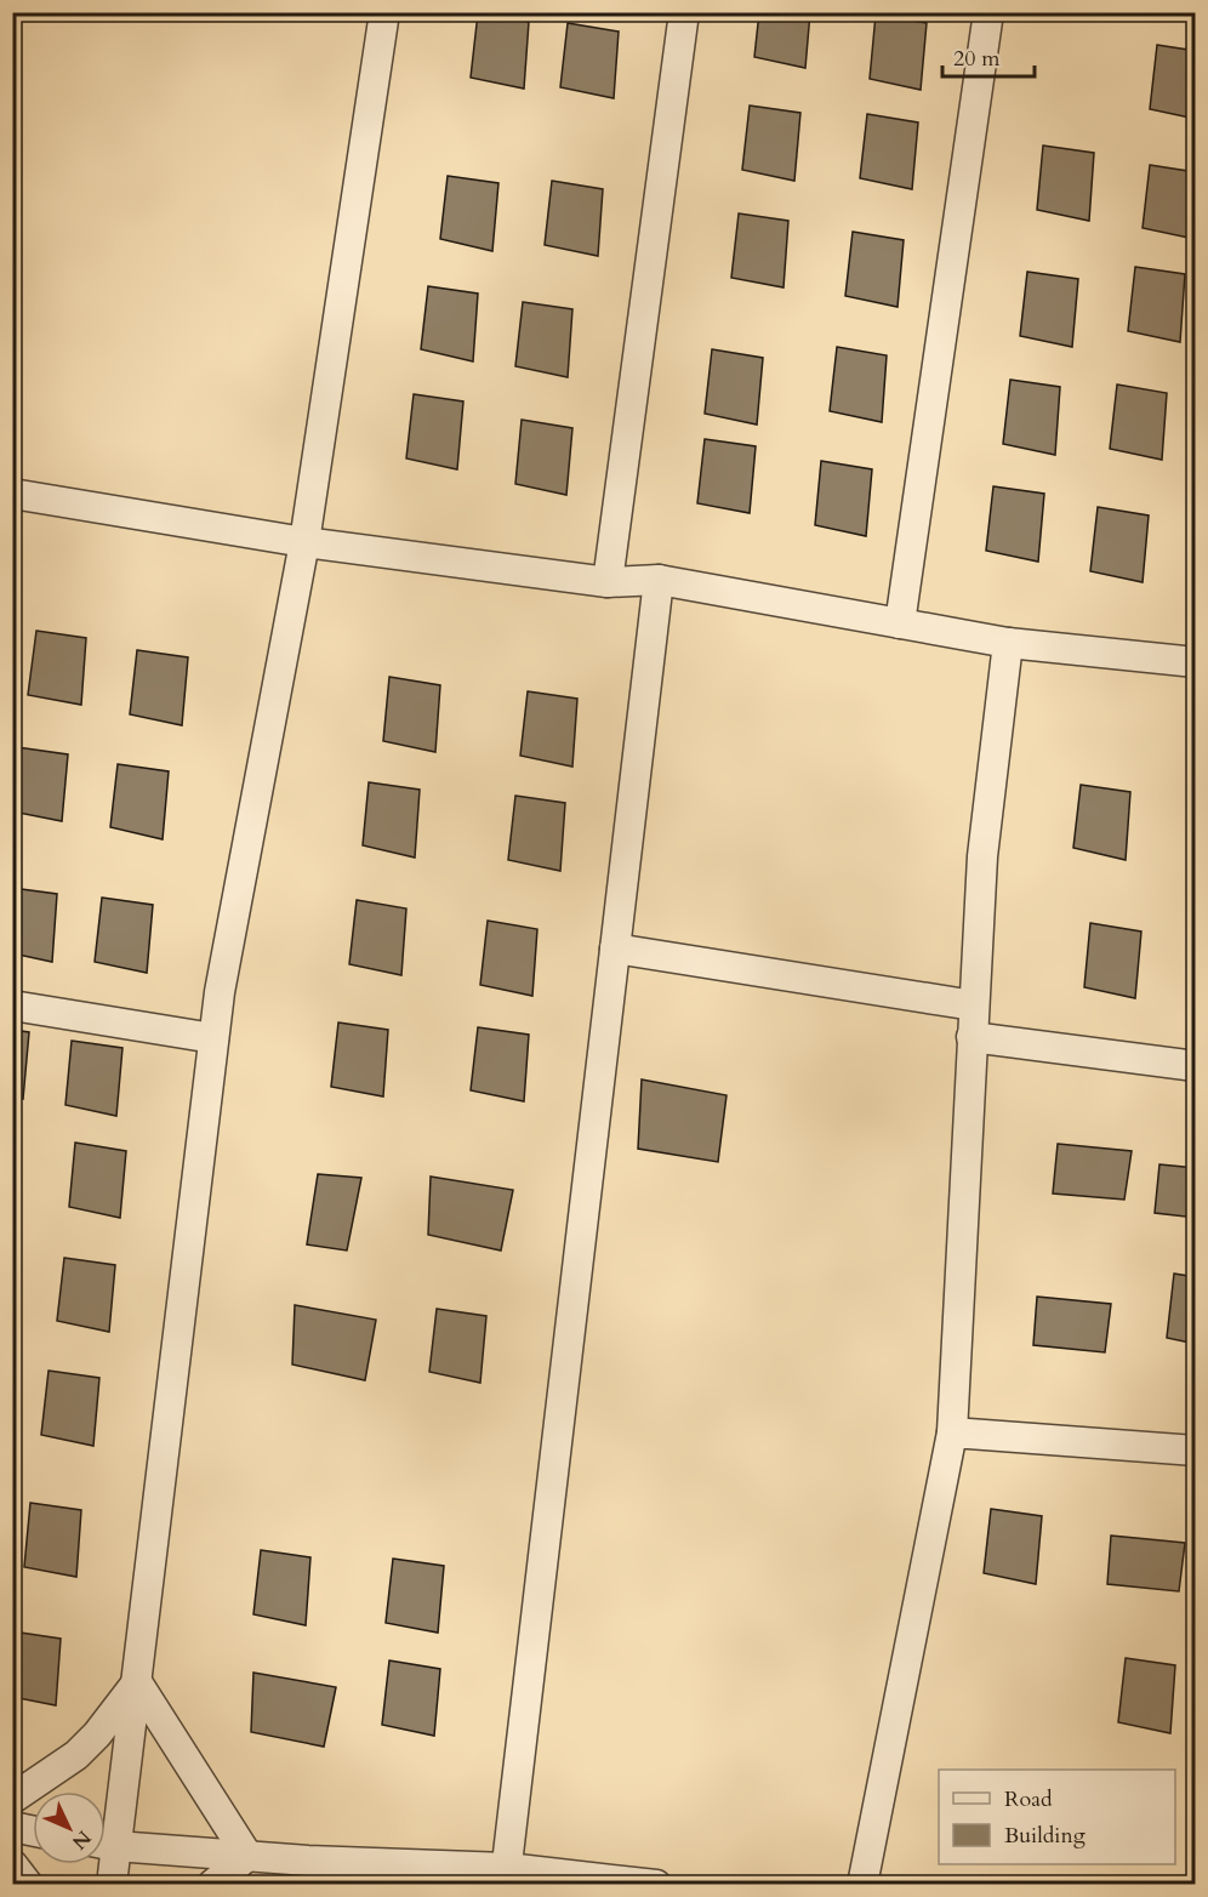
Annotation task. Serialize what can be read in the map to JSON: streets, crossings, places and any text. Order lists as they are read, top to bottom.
{
  "legend": ["Road", "Building"],
  "scale_bar": "20 m",
  "north": "bottom right"
}
